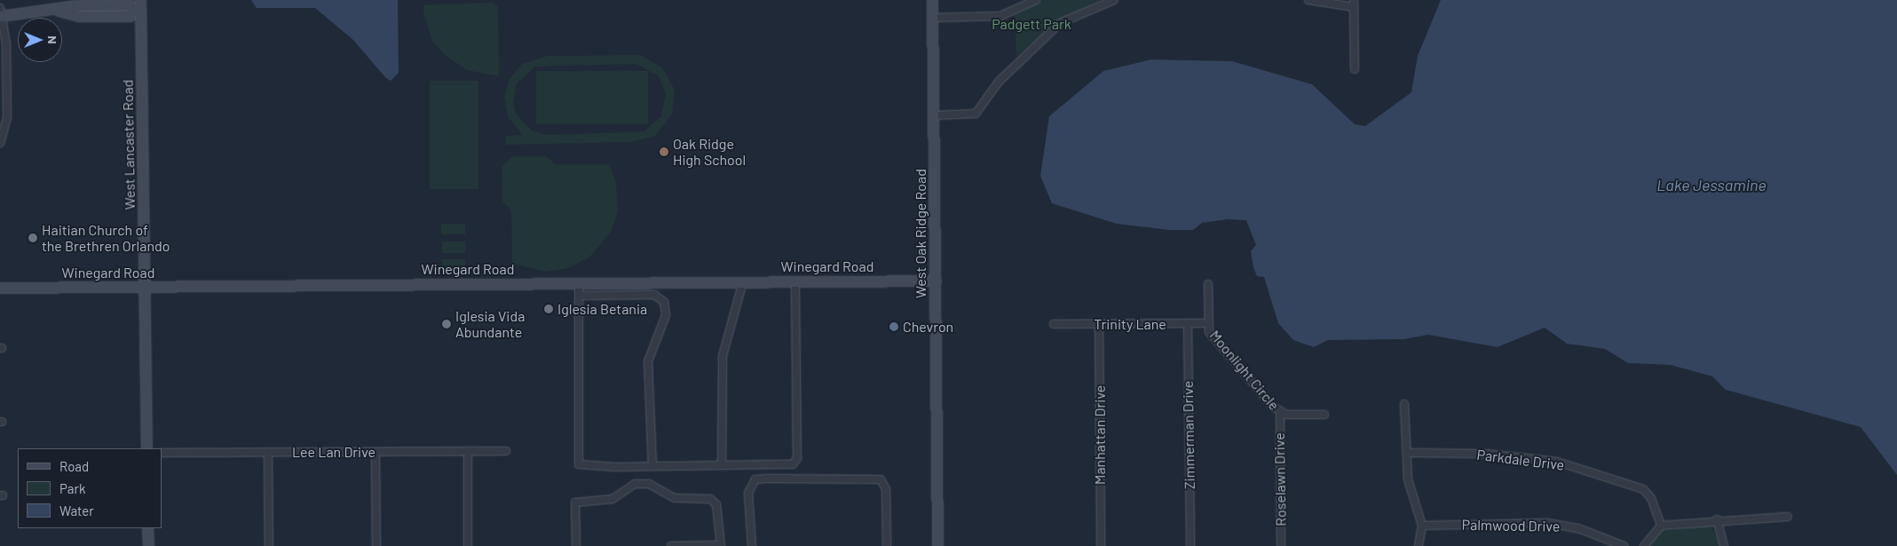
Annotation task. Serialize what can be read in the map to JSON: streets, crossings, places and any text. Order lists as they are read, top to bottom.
{
  "streets": {
    "street": [
      "West Lancaster Road",
      "West Oak Ridge Road",
      "Winegard Road",
      "Trinity Lane",
      "Moonlight Circle",
      "Manhattan Drive",
      "Zimmerman Drive",
      "Lee Lan Drive",
      "Parkdale Drive",
      "Roselawn Drive",
      "Palmwood Drive"
    ]
  },
  "crossings": [
    ["West Lancaster Road", "Winegard Road"],
    ["West Oak Ridge Road", "Winegard Road"],
    ["Trinity Lane", "Moonlight Circle"],
    ["Trinity Lane", "Manhattan Drive"],
    ["Trinity Lane", "Zimmerman Drive"],
    ["Moonlight Circle", "Roselawn Drive"]
  ],
  "water": ["Lake Jessamine"],
  "parks": ["Padgett Park"],
  "places": [
    "Oak Ridge High School",
    "Haitian Church of the Brethren Orlando",
    "Iglesia Betania",
    "Iglesia Vida Abundante",
    "Chevron"
  ],
  "legend": ["Road", "Park", "Water"],
  "north": "right"
}
